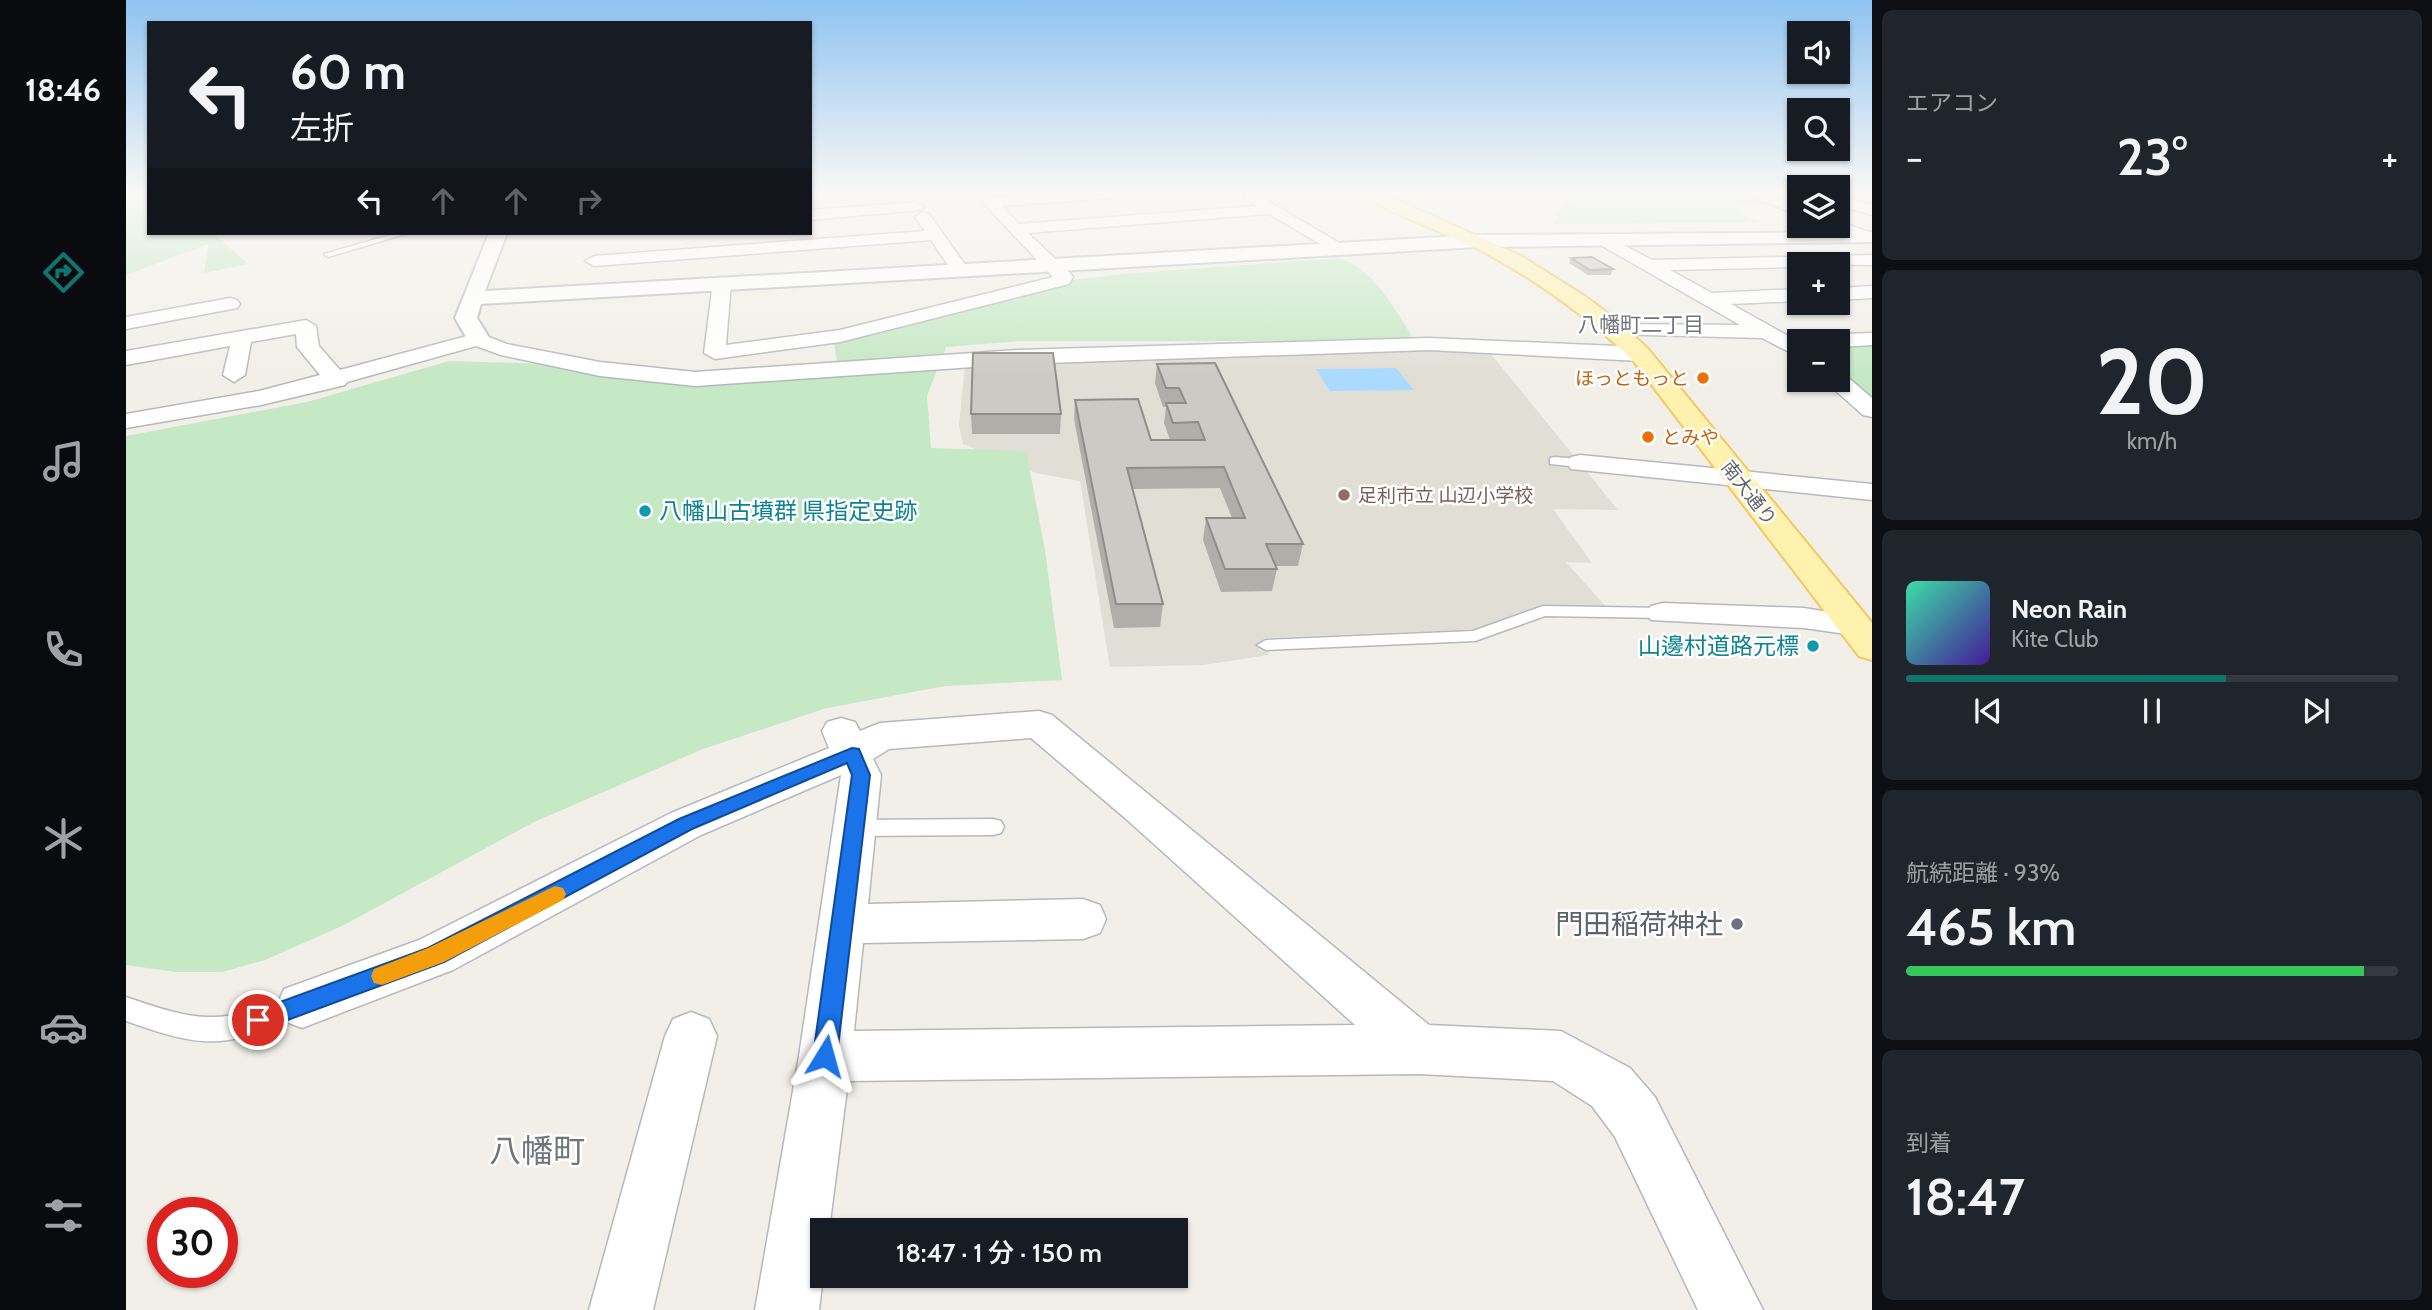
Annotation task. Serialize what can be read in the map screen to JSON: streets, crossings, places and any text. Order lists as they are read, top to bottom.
{
  "streets": {
    "main road": ["南大通り"]
  },
  "districts": ["八幡町二丁目", "八幡町"],
  "places": [
    "ほっともっと",
    "とみや",
    "足利市立 山辺小学校",
    "八幡山古墳群 県指定史跡",
    "山邊村道路元標",
    "門田稲荷神社"
  ],
  "page": {
    "tabs": "18:46",
    "tile": [
      "エアコン",
      ["20", "km/h"],
      ["航続距離 · 93%", "465 km"],
      ["到着", "18:47"]
    ],
    "map_buttons": ["+", "−"],
    "turn": ["60 m", "左折"],
    "heat": ["−", "23°", "+"],
    "song": ["Neon Rain", "Kite Club"],
    "limit": "30",
    "trip": "18:47 · 1 分 · 150 m"
  }
}
